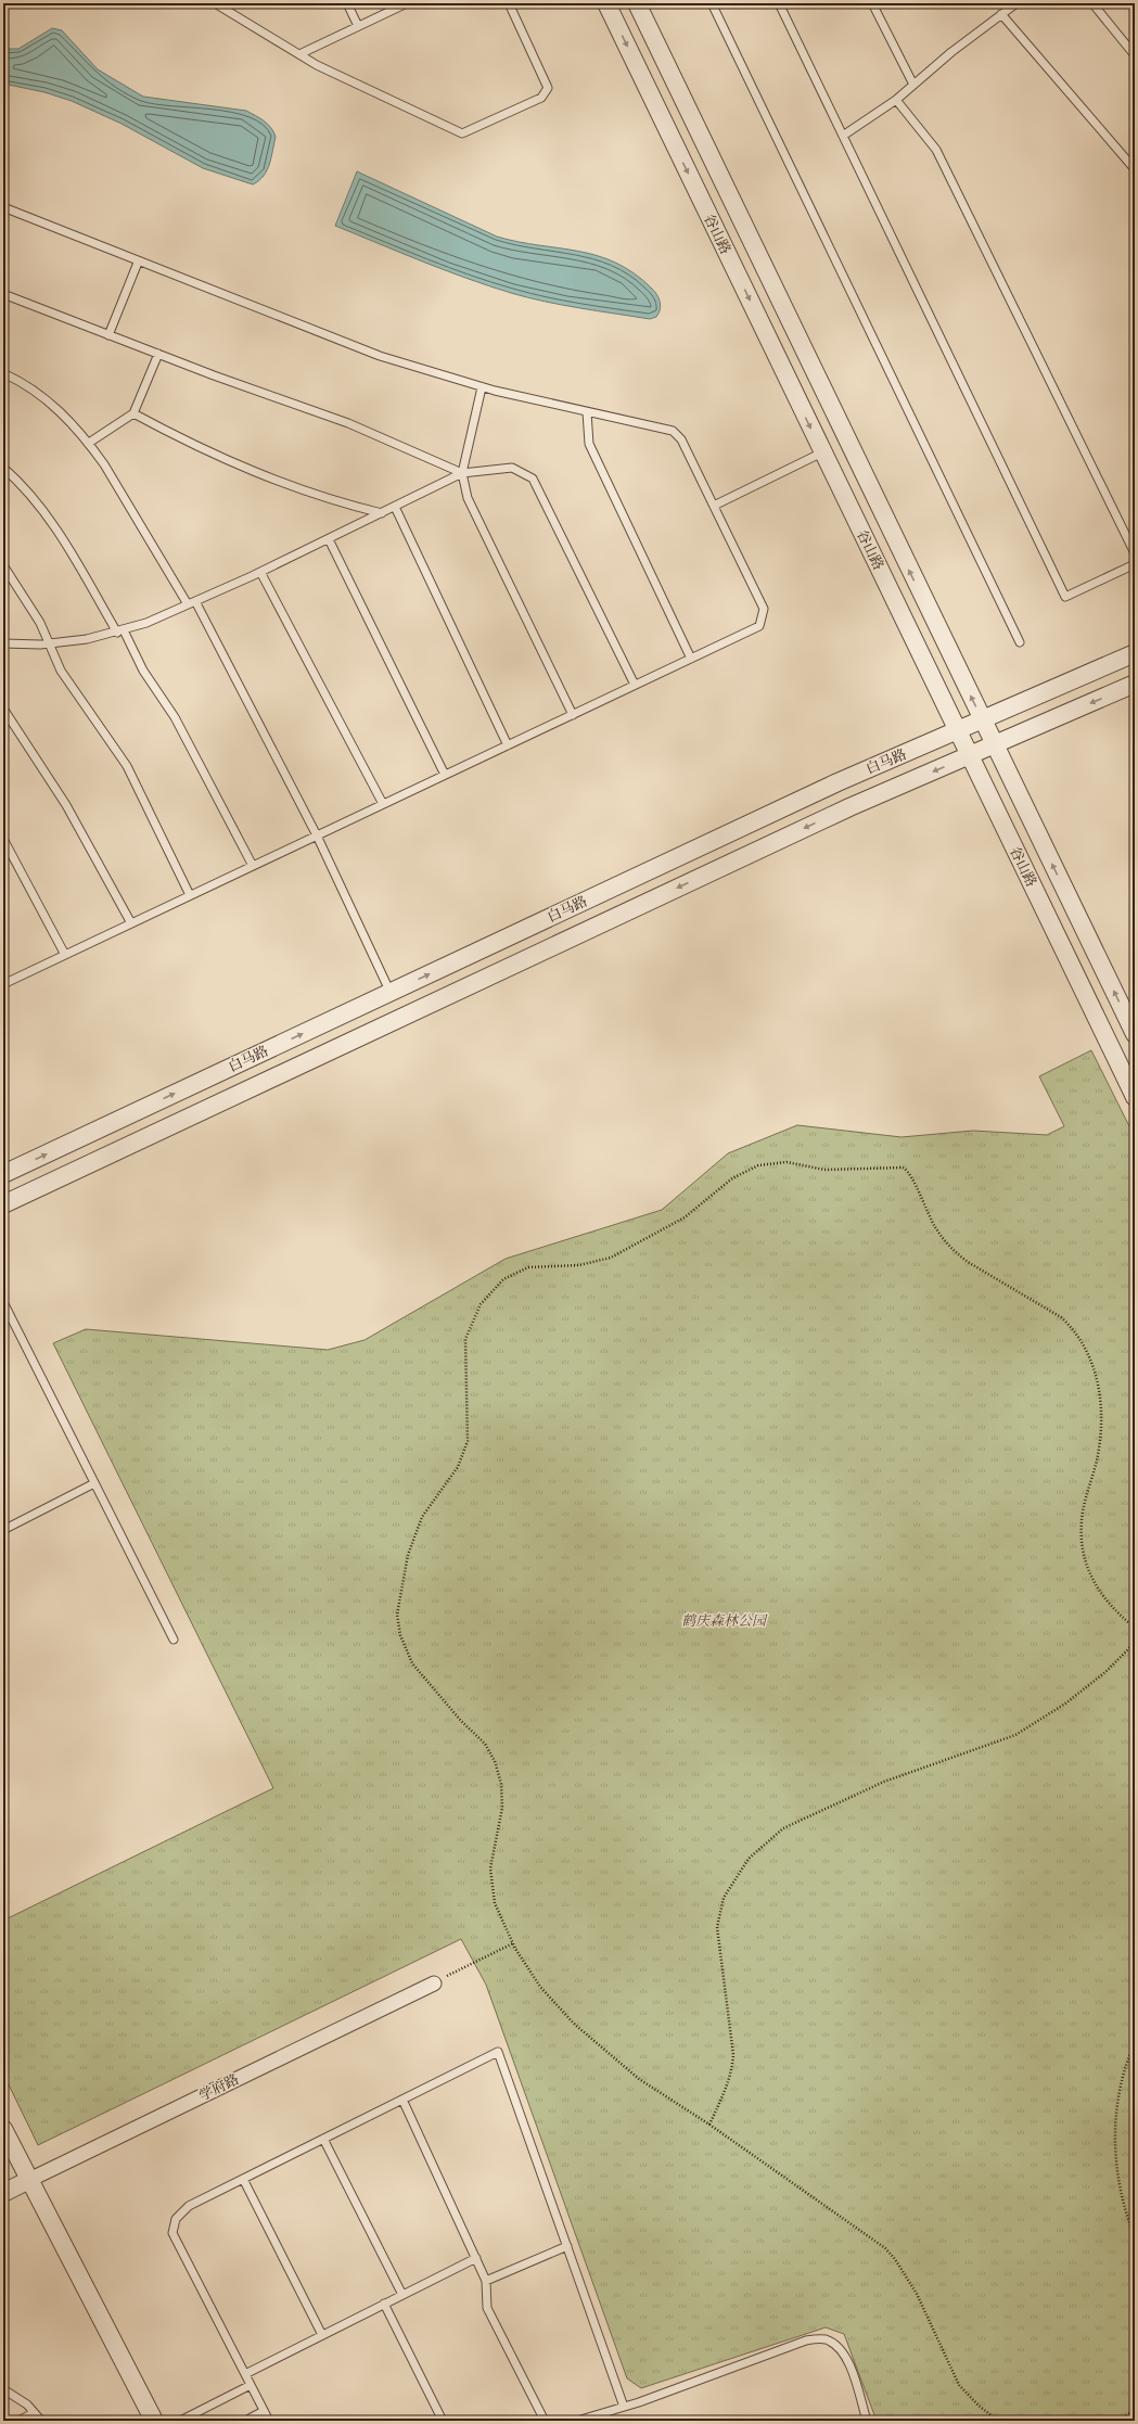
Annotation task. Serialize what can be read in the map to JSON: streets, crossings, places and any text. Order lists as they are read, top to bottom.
{
  "streets": {
    "street": ["谷山路", "白马路", "学府路"]
  },
  "crossings": [
    ["谷山路", "白马路"]
  ],
  "parks": ["鹤庆森林公园"]
}
